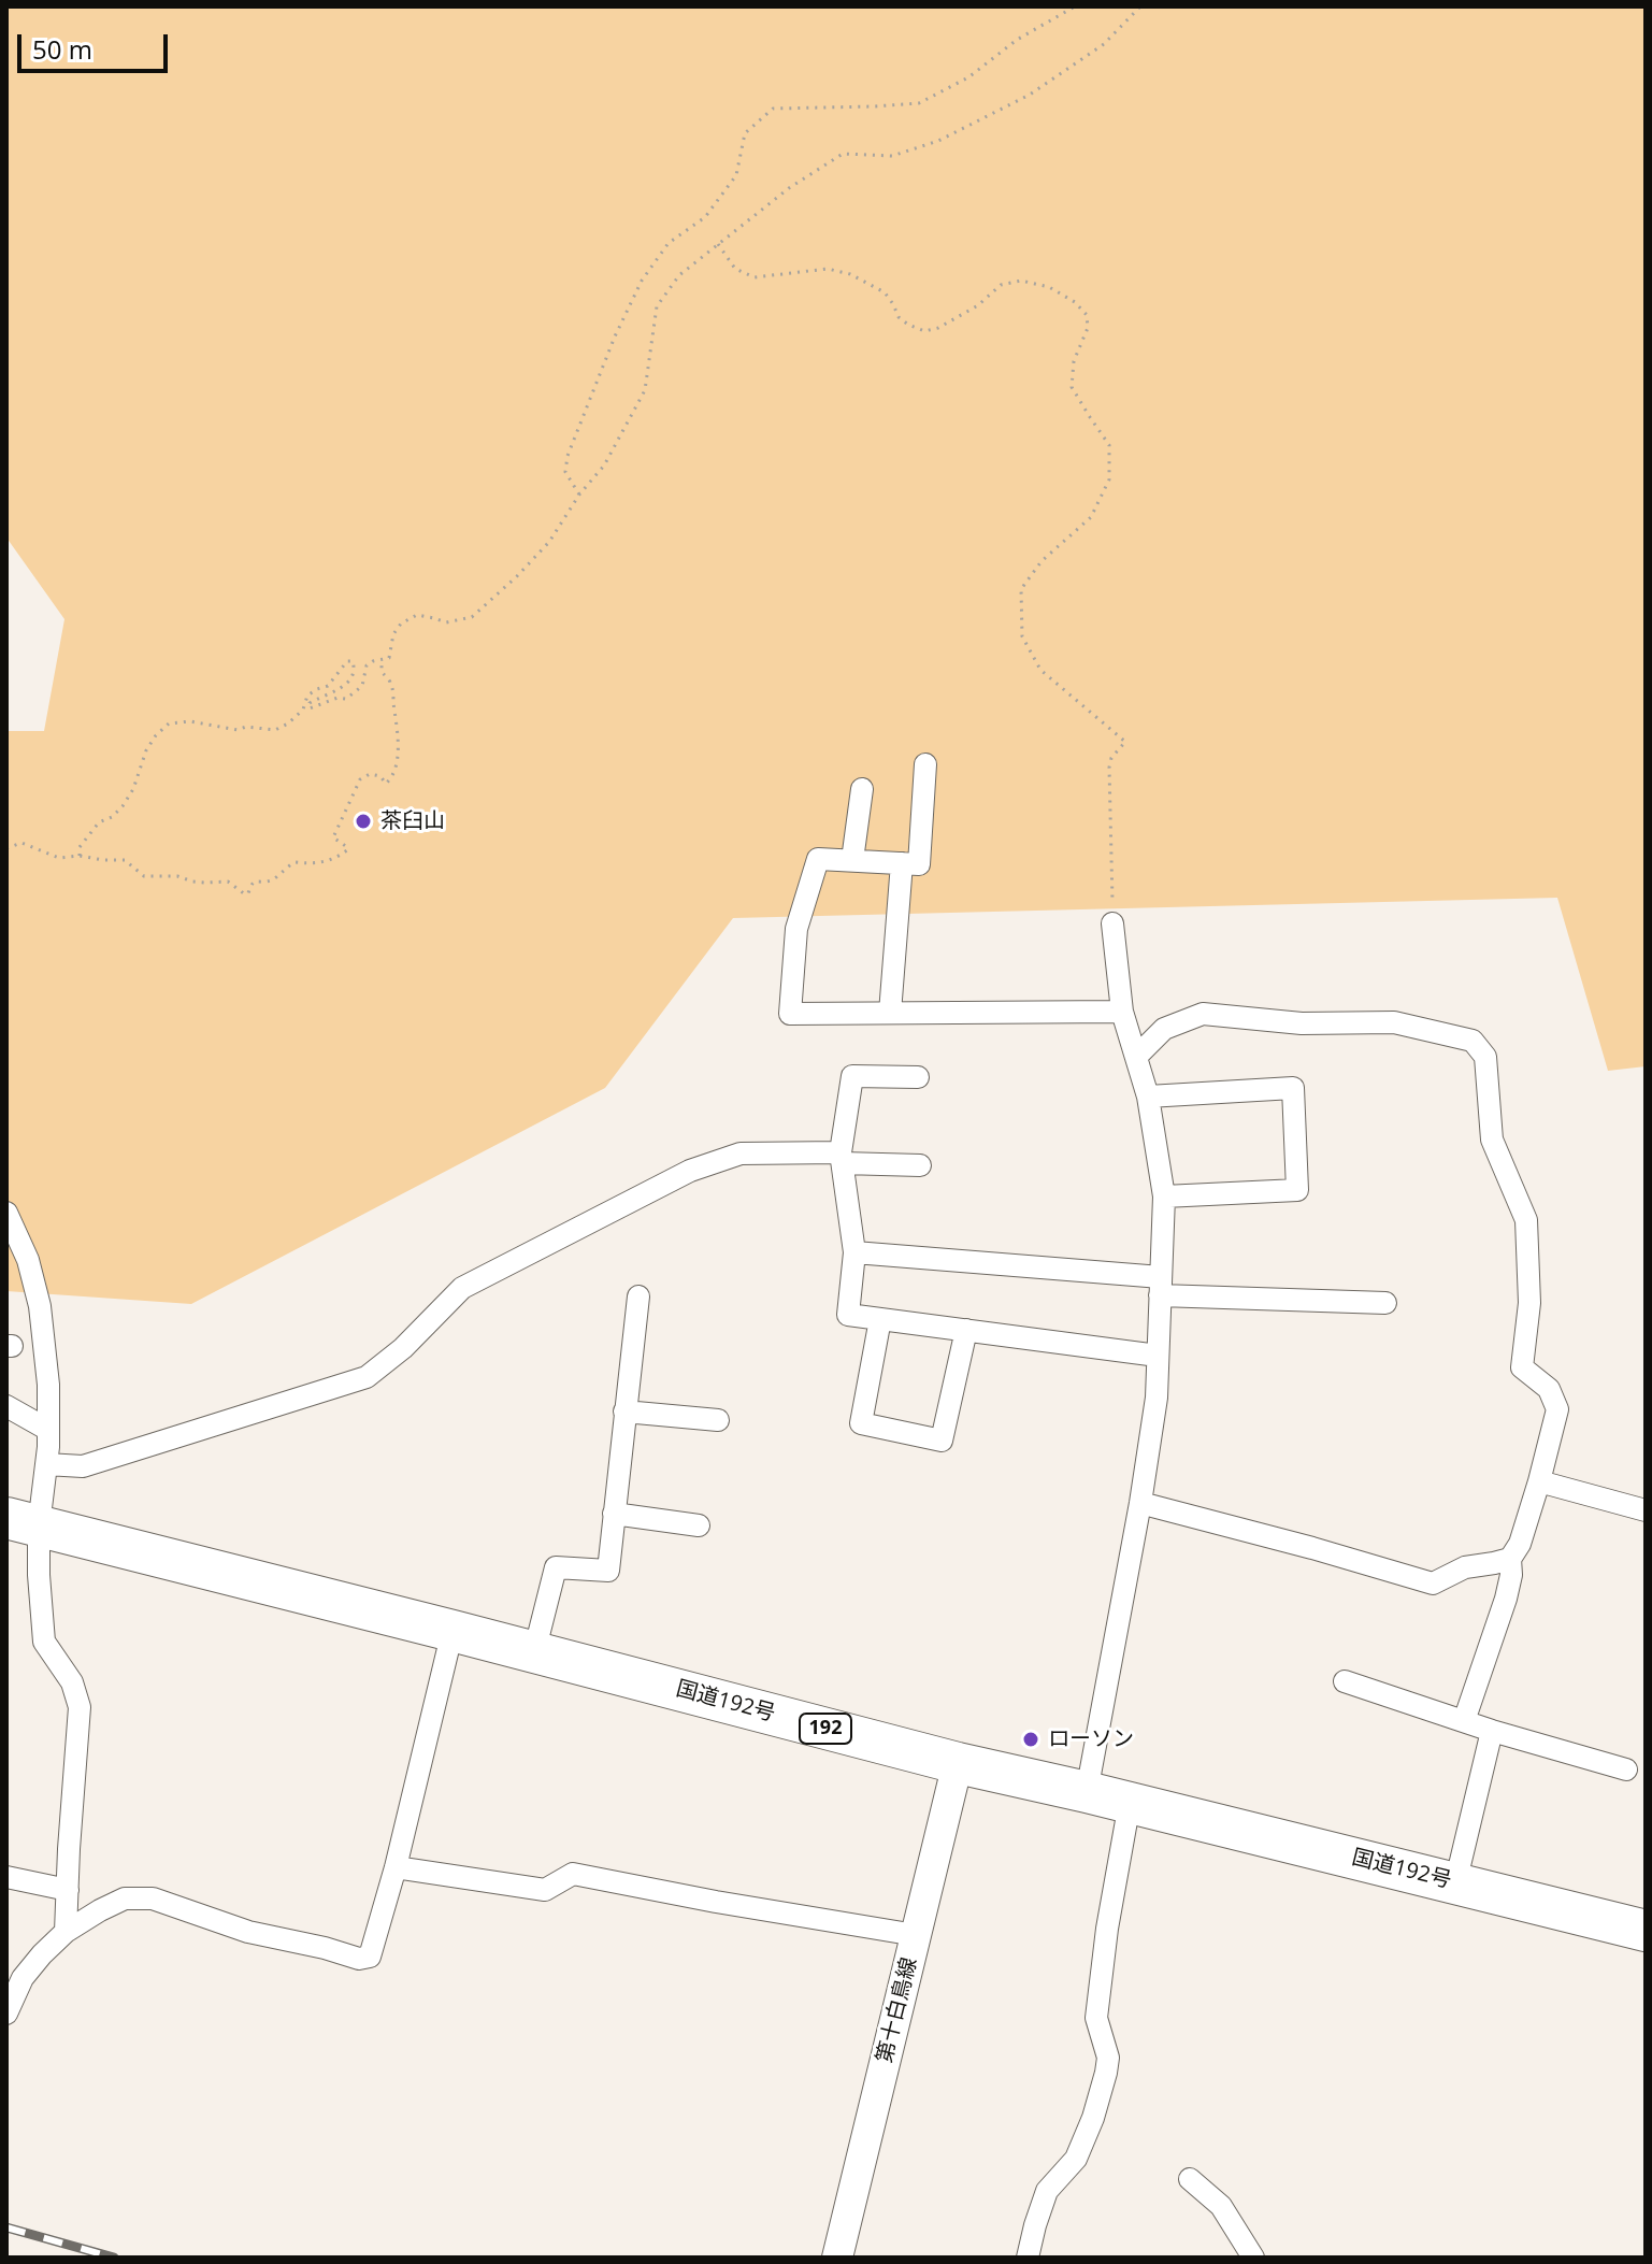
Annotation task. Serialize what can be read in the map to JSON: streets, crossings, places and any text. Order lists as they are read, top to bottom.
{
  "streets": {
    "highway": ["国道192号", "192"],
    "main road": ["第十白鳥線"]
  },
  "crossings": [
    ["国道192号", "第十白鳥線"]
  ],
  "places": ["茶臼山", "ローソン"],
  "scale_bar": "50 m"
}
